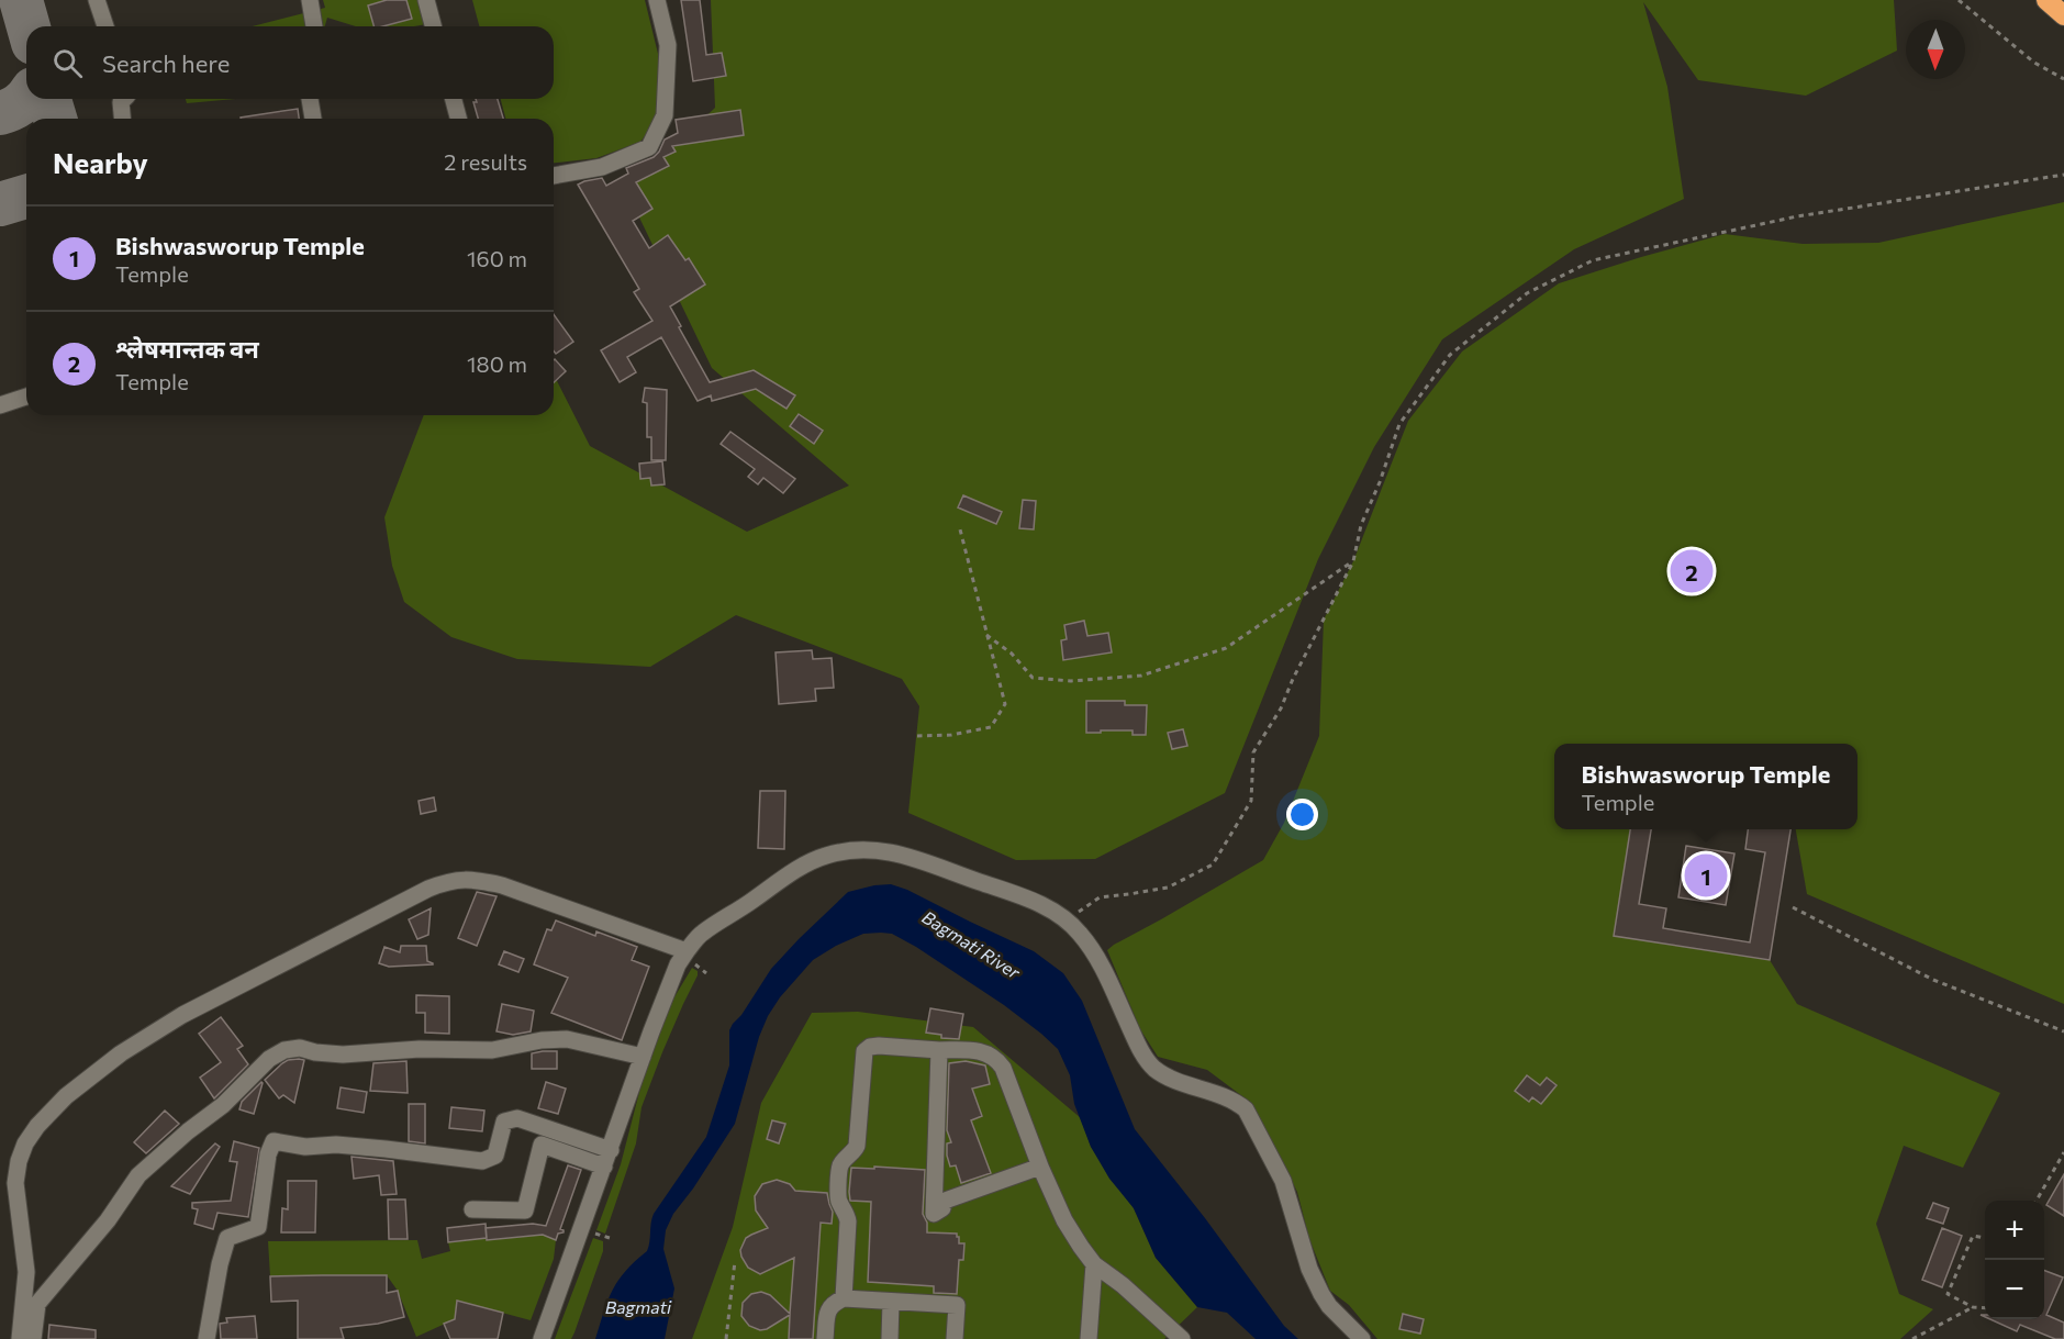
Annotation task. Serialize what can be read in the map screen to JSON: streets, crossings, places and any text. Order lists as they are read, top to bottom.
{
  "water": ["Bagmati River", "Bagmati"],
  "north": "bottom",
  "page": {
    "search": "Search here",
    "heading": ["Nearby", "2 results"],
    "list": [
      {
        "mark": "1",
        "name": "Bishwasworup Temple",
        "note": "Temple",
        "value": "160 m"
      },
      {
        "mark": "2",
        "name": "श्लेषमान्तक वन",
        "note": "Temple",
        "value": "180 m"
      }
    ],
    "pins": ["2", "1"],
    "popup": ["Bishwasworup Temple", "Temple"],
    "map_buttons": ["+", "−"]
  }
}
